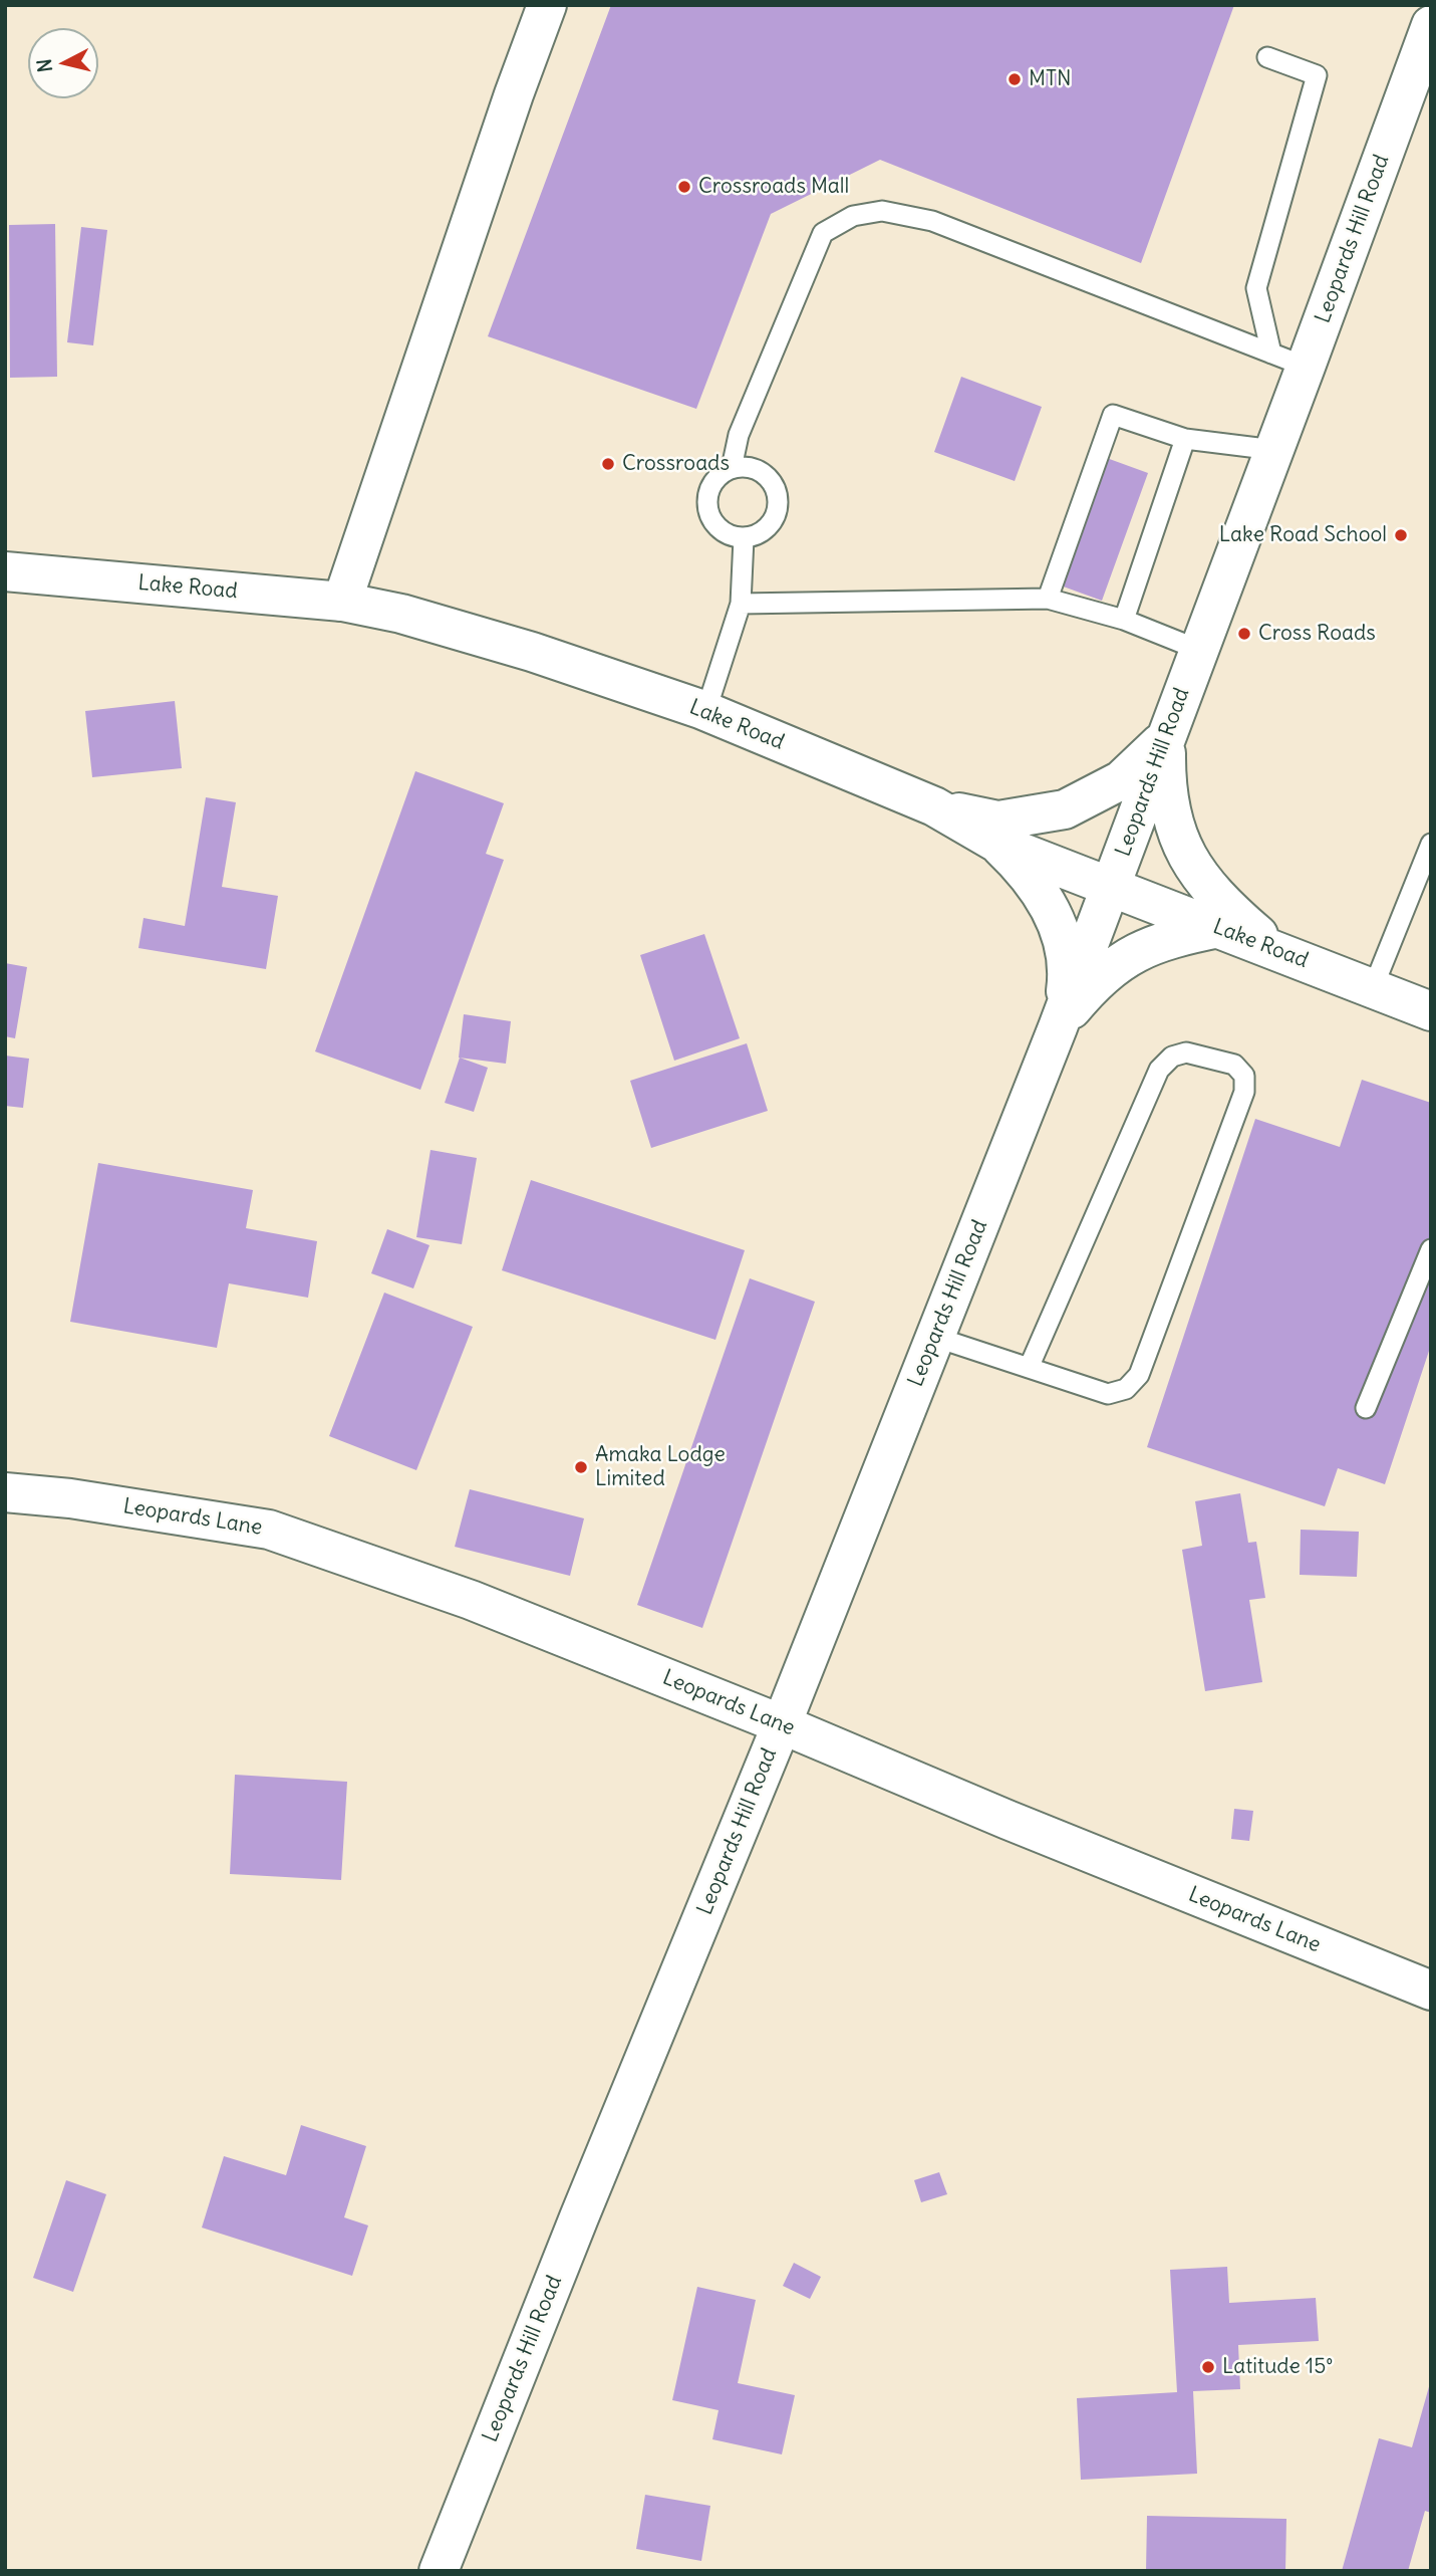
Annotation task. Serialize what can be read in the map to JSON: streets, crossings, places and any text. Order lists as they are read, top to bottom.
{
  "streets": {
    "main road": ["Leopards Hill Road", "Lake Road", "Leopards Lane"]
  },
  "crossings": [
    ["Leopards Hill Road", "Lake Road"],
    ["Leopards Hill Road", "Leopards Lane"]
  ],
  "places": [
    "MTN",
    "Crossroads Mall",
    "Crossroads",
    "Lake Road School",
    "Cross Roads",
    "Amaka Lodge Limited",
    "Latitude 15°"
  ],
  "north": "left"
}
